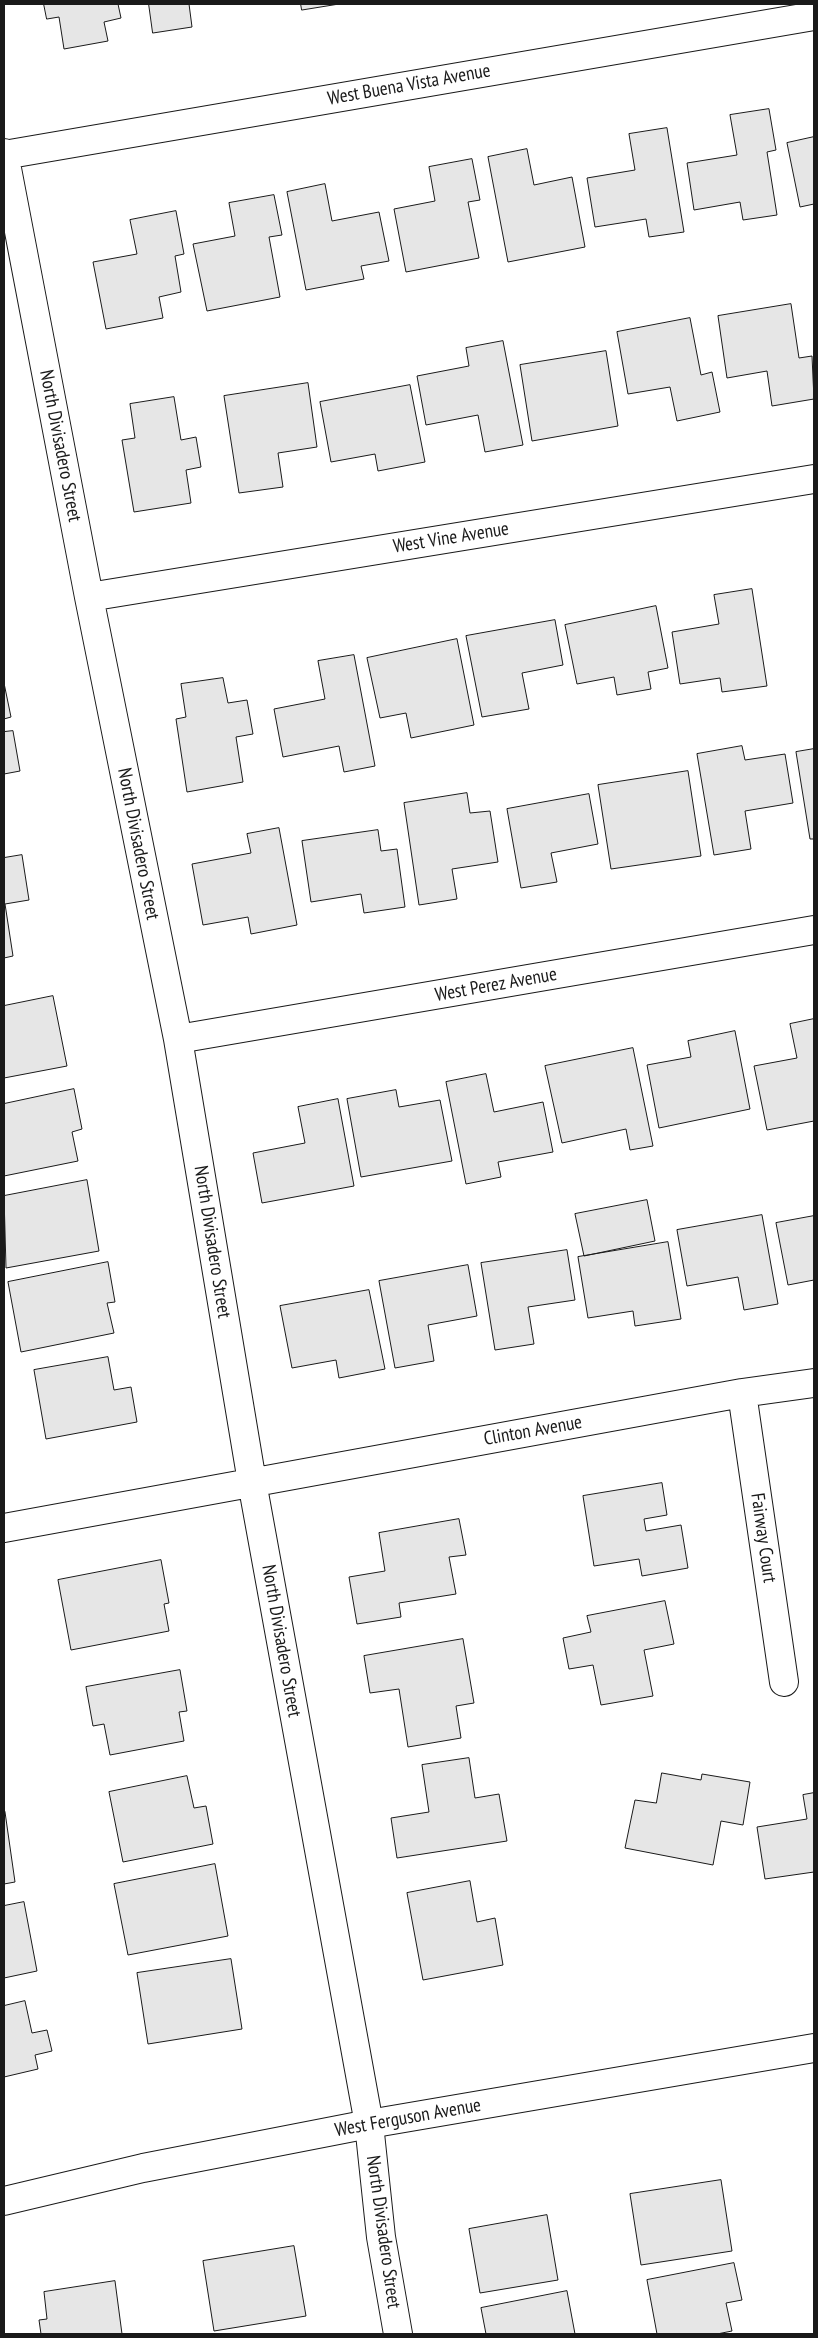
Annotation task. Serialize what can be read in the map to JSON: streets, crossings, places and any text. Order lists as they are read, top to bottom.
{
  "streets": {
    "street": [
      "West Buena Vista Avenue",
      "North Divisadero Street",
      "West Vine Avenue",
      "West Perez Avenue",
      "Clinton Avenue",
      "Fairway Court",
      "West Ferguson Avenue"
    ]
  },
  "crossings": [
    ["West Buena Vista Avenue", "North Divisadero Street"],
    ["North Divisadero Street", "West Vine Avenue"],
    ["North Divisadero Street", "West Perez Avenue"],
    ["North Divisadero Street", "Clinton Avenue"],
    ["North Divisadero Street", "West Ferguson Avenue"],
    ["Clinton Avenue", "Fairway Court"]
  ]
}
